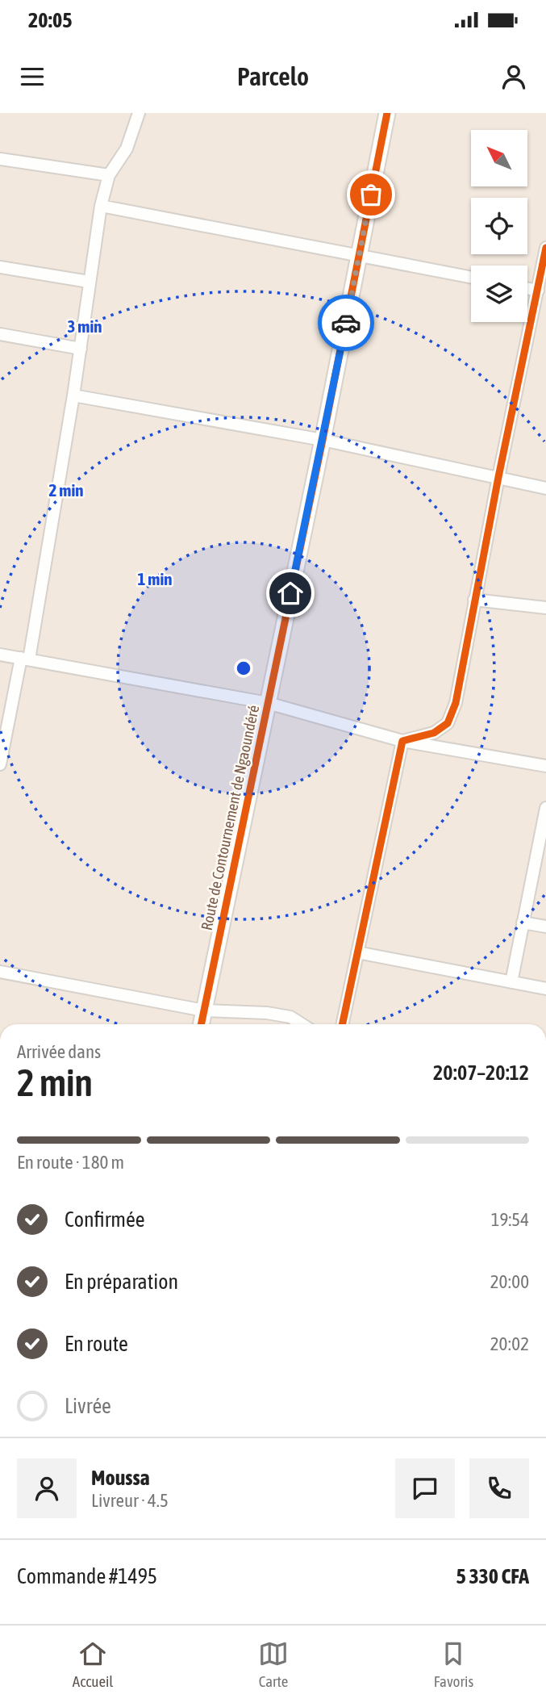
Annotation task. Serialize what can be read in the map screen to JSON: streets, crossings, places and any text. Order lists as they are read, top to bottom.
{
  "streets": {
    "street": ["Route de Contournement de Ngaoundéré"]
  },
  "north": "top left",
  "page": {
    "status": "20:05",
    "header": "Parcelo",
    "heading": ["2 min", "Arrivée dans", "20:07–20:12"],
    "panel": [
      "Moussa",
      "Livreur · 4.5",
      "Commande #1495",
      "5 330 CFA"
    ],
    "bar": "En route · 180 m",
    "list": [
      ["Confirmée", "19:54"],
      ["En préparation", "20:00"],
      ["En route", "20:02"],
      "Livrée"
    ],
    "tabs": ["Accueil", "Carte", "Favoris"]
  },
  "rings": ["3 min", "2 min", "1 min"]
}
